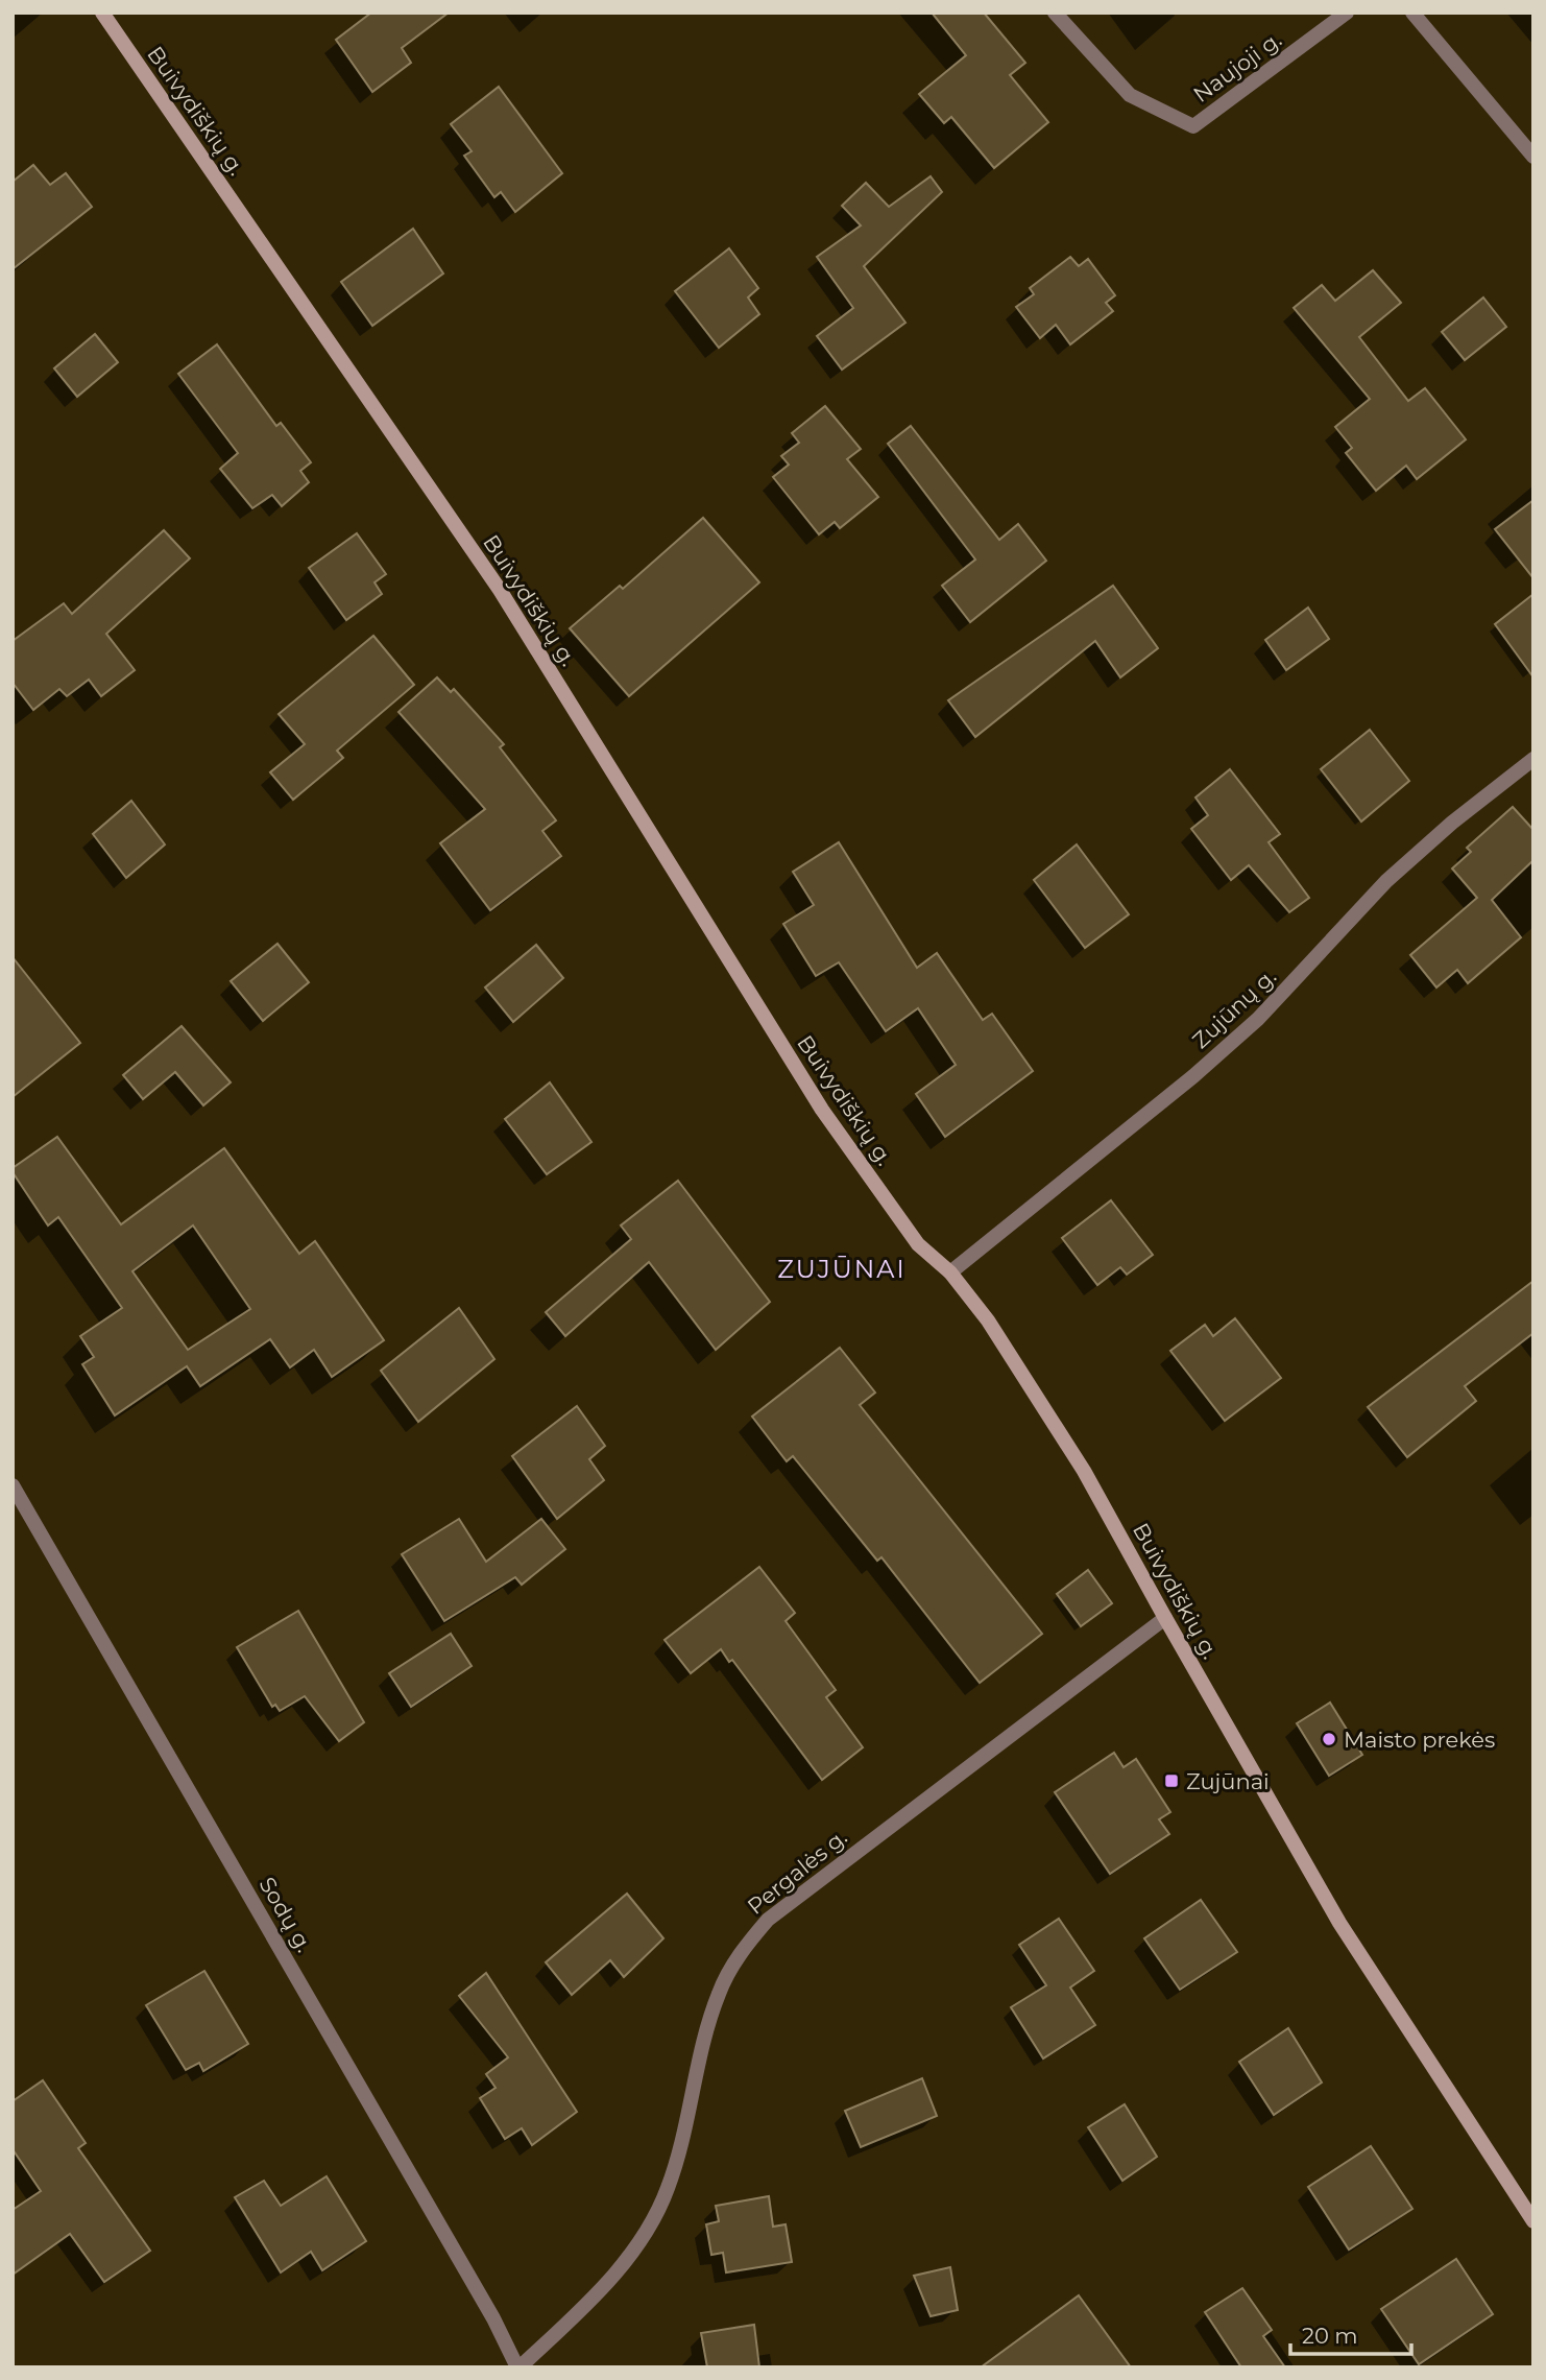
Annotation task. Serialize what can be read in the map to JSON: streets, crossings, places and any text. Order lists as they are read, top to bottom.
{
  "streets": {
    "main road": ["Buivydiškių g."],
    "street": [
      "Naujoji g.",
      "Zujūnų g.",
      "Pergalės g.",
      "Sodų g."
    ]
  },
  "crossings": [
    ["Buivydiškių g.", "Zujūnų g."],
    ["Buivydiškių g.", "Pergalės g."],
    ["Pergalės g.", "Sodų g."]
  ],
  "districts": ["ZUJŪNAI"],
  "places": {
    "other": ["Maisto prekės"],
    "transit": ["Zujūnai"]
  },
  "scale_bar": "20 m"
}
